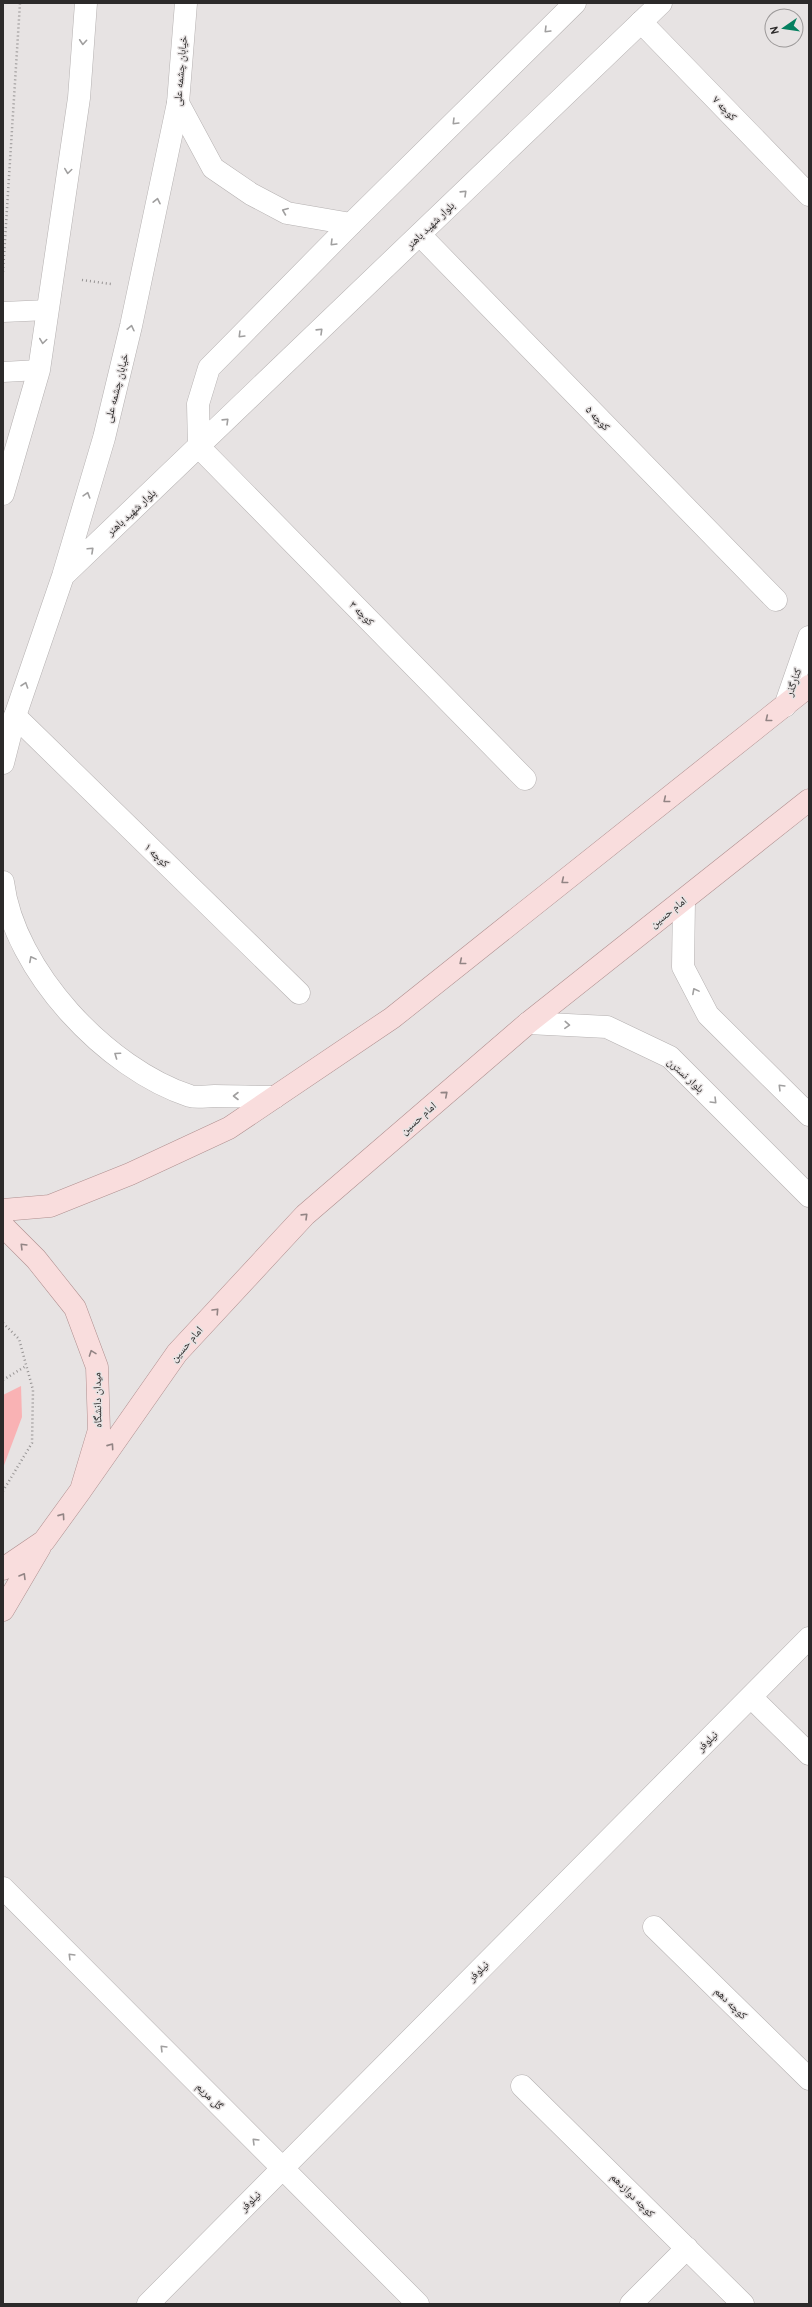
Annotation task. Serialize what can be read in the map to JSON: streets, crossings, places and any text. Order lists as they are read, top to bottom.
{
  "streets": {
    "main road": ["امام حسین", "میدان دانشگاه"],
    "street": [
      "خیابان چشمه علی",
      "کوچه ۷",
      "بلوار شهید باهنر",
      "کوچه ۵",
      "کوچه ۳",
      "کنارگذر",
      "کوچه ۱",
      "بلوار نسترن",
      "نیلوفر",
      "کوچه دهم",
      "گل مریم",
      "کوچه دوازدهم"
    ]
  },
  "crossings": [
    ["خیابان چشمه علی", "بلوار شهید باهنر"],
    ["خیابان چشمه علی", "کوچه ۱"],
    ["کوچه ۷", "بلوار شهید باهنر"],
    ["بلوار شهید باهنر", "کوچه ۵"],
    ["بلوار شهید باهنر", "کوچه ۳"],
    ["امام حسین", "بلوار نسترن"],
    ["امام حسین", "میدان دانشگاه"],
    ["نیلوفر", "گل مریم"]
  ],
  "one_way": ["بلوار نسترن", "میدان دانشگاه", "گل مریم"],
  "north": "left"
}
